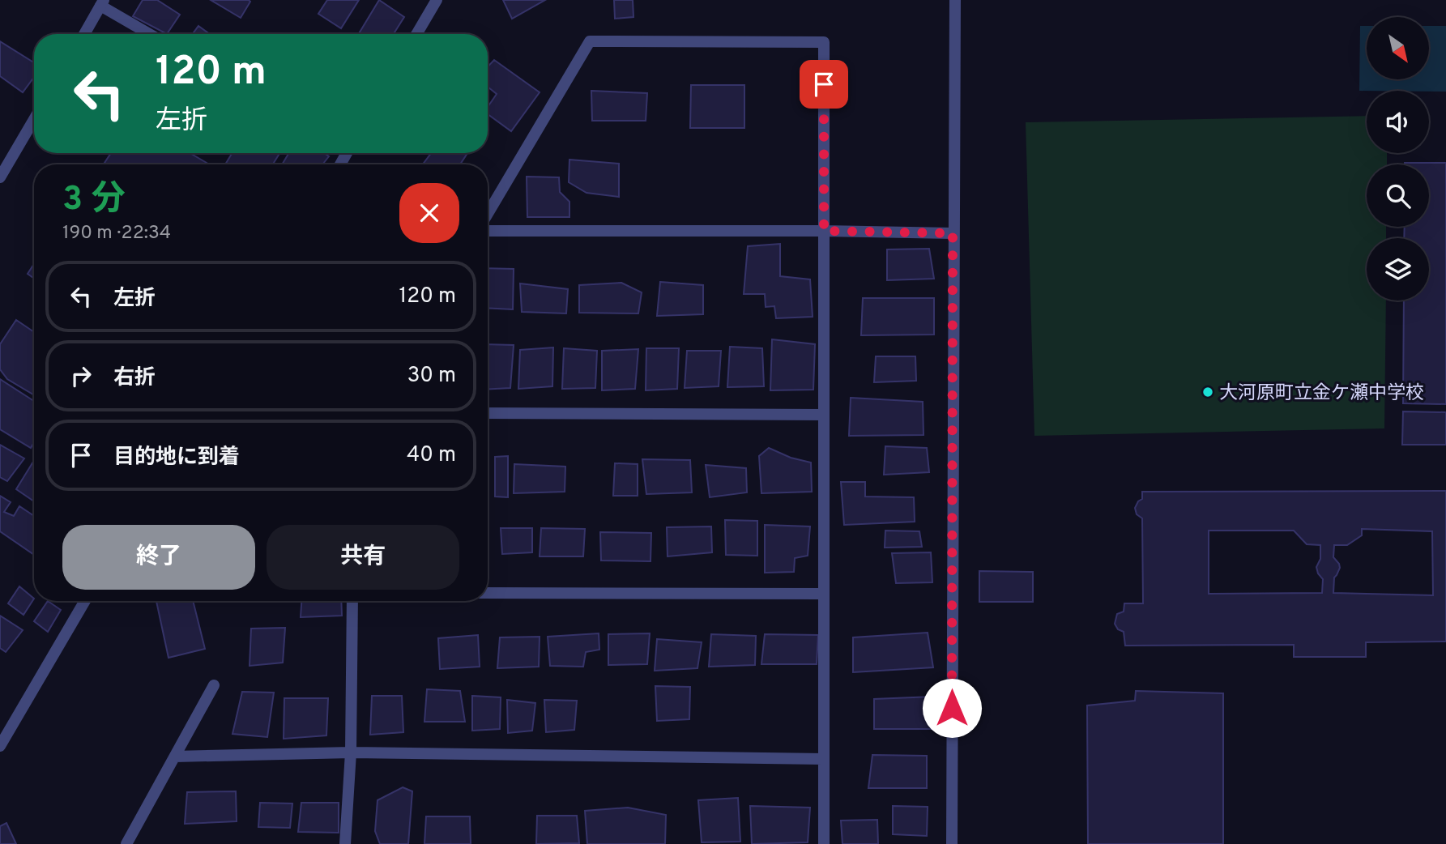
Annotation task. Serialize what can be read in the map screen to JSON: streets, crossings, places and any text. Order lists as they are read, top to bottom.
{
  "places": ["大河原町立金ケ瀬中学校"],
  "north": "bottom right",
  "page": {
    "turn": ["120 m", "左折"],
    "heading": ["3 分", "190 m · 22:34"],
    "list": [
      {
        "name": "左折",
        "value": "120 m"
      },
      {
        "name": "右折",
        "value": "30 m"
      },
      {
        "name": "目的地に到着",
        "value": "40 m"
      }
    ],
    "buttons": ["終了", "共有"]
  }
}
